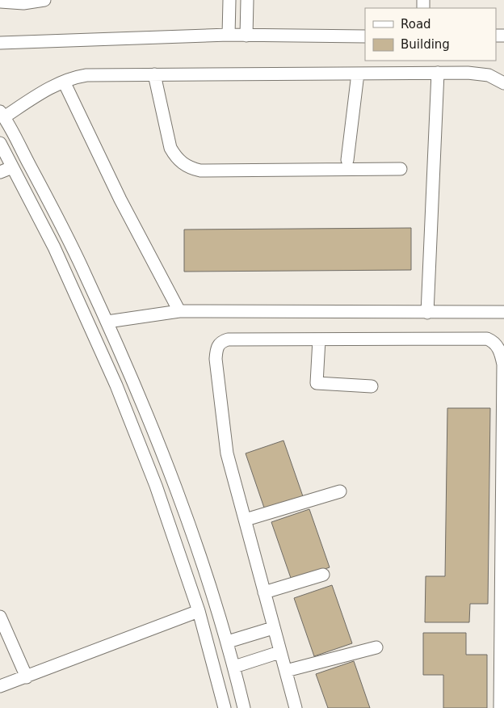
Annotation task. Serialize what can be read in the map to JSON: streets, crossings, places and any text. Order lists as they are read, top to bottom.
{
  "legend": ["Road", "Building"]
}
